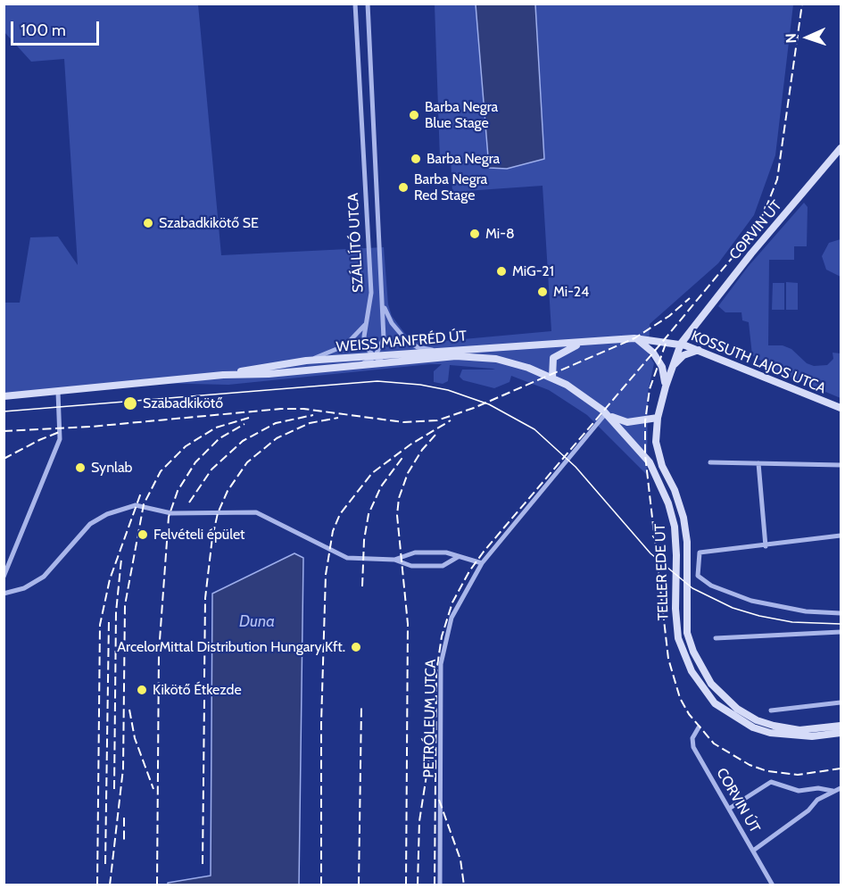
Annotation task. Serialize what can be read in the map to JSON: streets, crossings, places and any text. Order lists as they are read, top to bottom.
{
  "streets": {
    "main road": [
      "CORVIN ÚT",
      "WEISS MANFRÉD ÚT",
      "KOSSUTH LAJOS UTCA",
      "TELLER EDE ÚT"
    ],
    "street": ["SZÁLLÍTÓ UTCA", "PETRÓLEUM UTCA"]
  },
  "crossings": [
    ["CORVIN ÚT", "KOSSUTH LAJOS UTCA"],
    ["SZÁLLÍTÓ UTCA", "WEISS MANFRÉD ÚT"],
    ["WEISS MANFRÉD ÚT", "KOSSUTH LAJOS UTCA"],
    ["WEISS MANFRÉD ÚT", "TELLER EDE ÚT"],
    ["WEISS MANFRÉD ÚT", "PETRÓLEUM UTCA"],
    ["TELLER EDE ÚT", "PETRÓLEUM UTCA"]
  ],
  "water": ["Duna"],
  "places": [
    "Barba Negra Blue Stage",
    "Barba Negra",
    "Barba Negra Red Stage",
    "Szabadkikötő SE",
    "Mi-8",
    "MiG-21",
    "Mi-24",
    "Szabadkikötő",
    "Synlab",
    "Felvételi épület",
    "ArcelorMittal Distribution Hungary Kft.",
    "Kikötő Étkezde"
  ],
  "scale_bar": "100 m",
  "north": "left"
}
